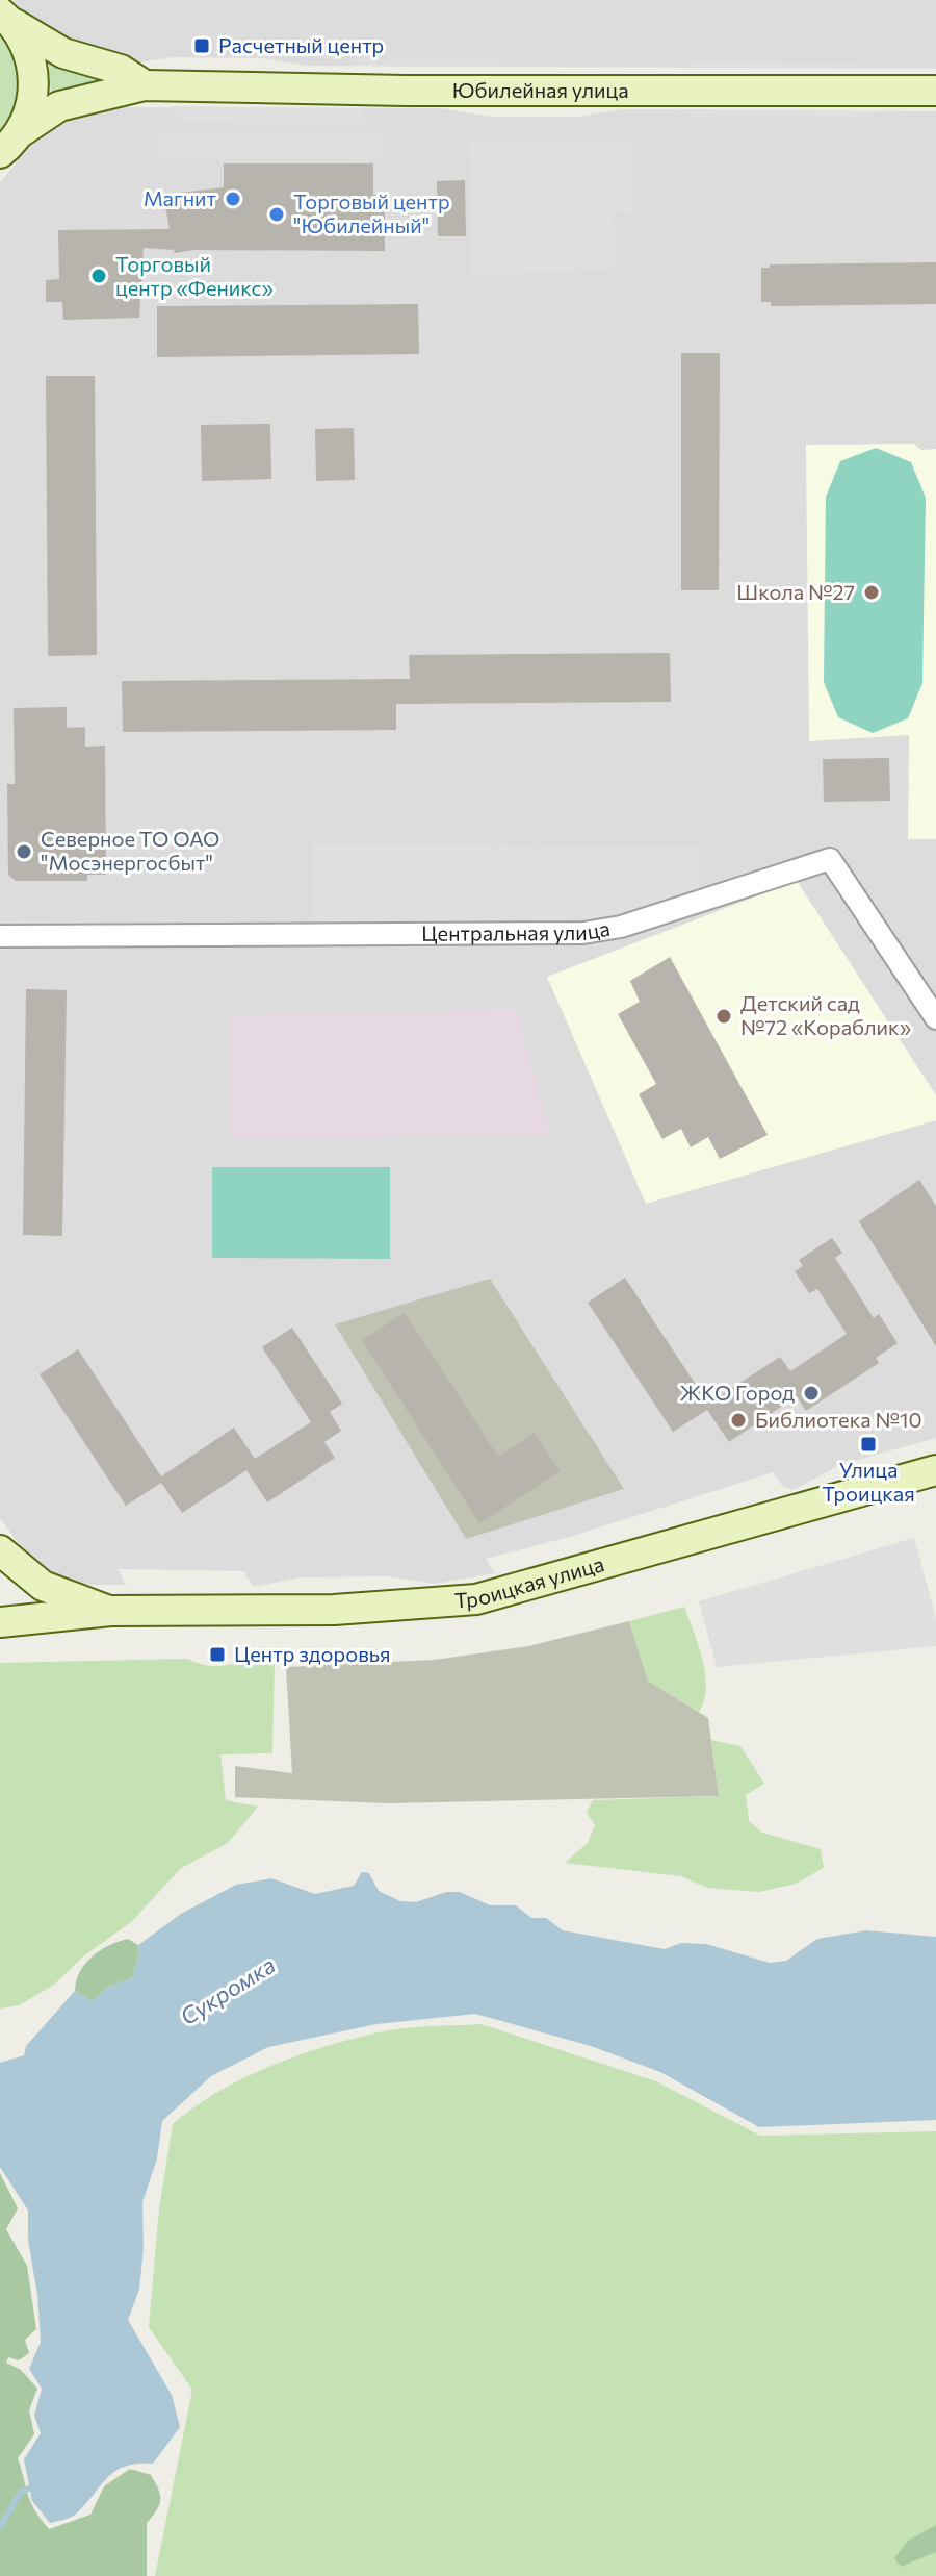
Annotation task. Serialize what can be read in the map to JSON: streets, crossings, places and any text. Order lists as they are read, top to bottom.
{
  "streets": {
    "street": ["Юбилейная улица", "Центральная улица", "Троицкая улица"]
  },
  "water": ["Сукромка"],
  "places": {
    "transit": ["Расчетный центр", "Улица Троицкая", "Центр здоровья"],
    "other": [
      "Магнит",
      "Торговый центр \"Юбилейный\"",
      "Торговый центр «Феникс»",
      "Школа №27",
      "Северное ТО ОАО \"Мосэнергосбыт\"",
      "Детский сад №72 «Кораблик»",
      "ЖКО Город",
      "Библиотека №10"
    ]
  }
}
